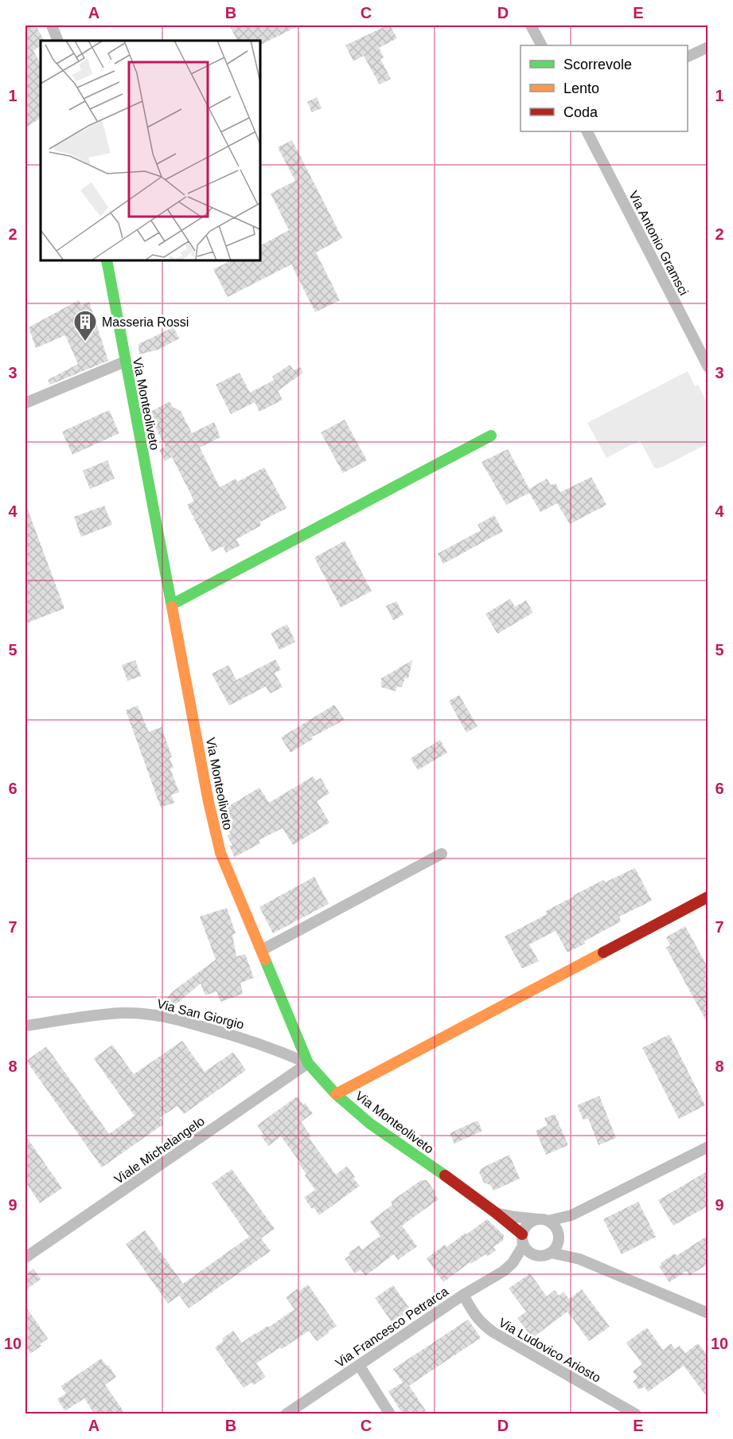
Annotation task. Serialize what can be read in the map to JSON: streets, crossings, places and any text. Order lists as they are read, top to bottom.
{
  "streets": {
    "street": [
      "Via Antonio Gramsci",
      "Via Monteoliveto",
      "Via San Giorgio",
      "Viale Michelangelo",
      "Via Francesco Petrarca",
      "Via Ludovico Ariosto"
    ]
  },
  "crossings": [
    ["Via Monteoliveto", "Via San Giorgio"],
    ["Via Monteoliveto", "Viale Michelangelo"],
    ["Via Monteoliveto", "Via Francesco Petrarca"],
    ["Via San Giorgio", "Viale Michelangelo"],
    ["Via Francesco Petrarca", "Via Ludovico Ariosto"]
  ],
  "places": {
    "building": ["Masseria Rossi"]
  },
  "legend": ["Scorrevole", "Lento", "Coda"],
  "grid": {
    "columns": [
      "A",
      "B",
      "C",
      "D",
      "E"
    ],
    "rows": [
      "1",
      "2",
      "3",
      "4",
      "5",
      "6",
      "7",
      "8",
      "9",
      "10"
    ]
  }
}
